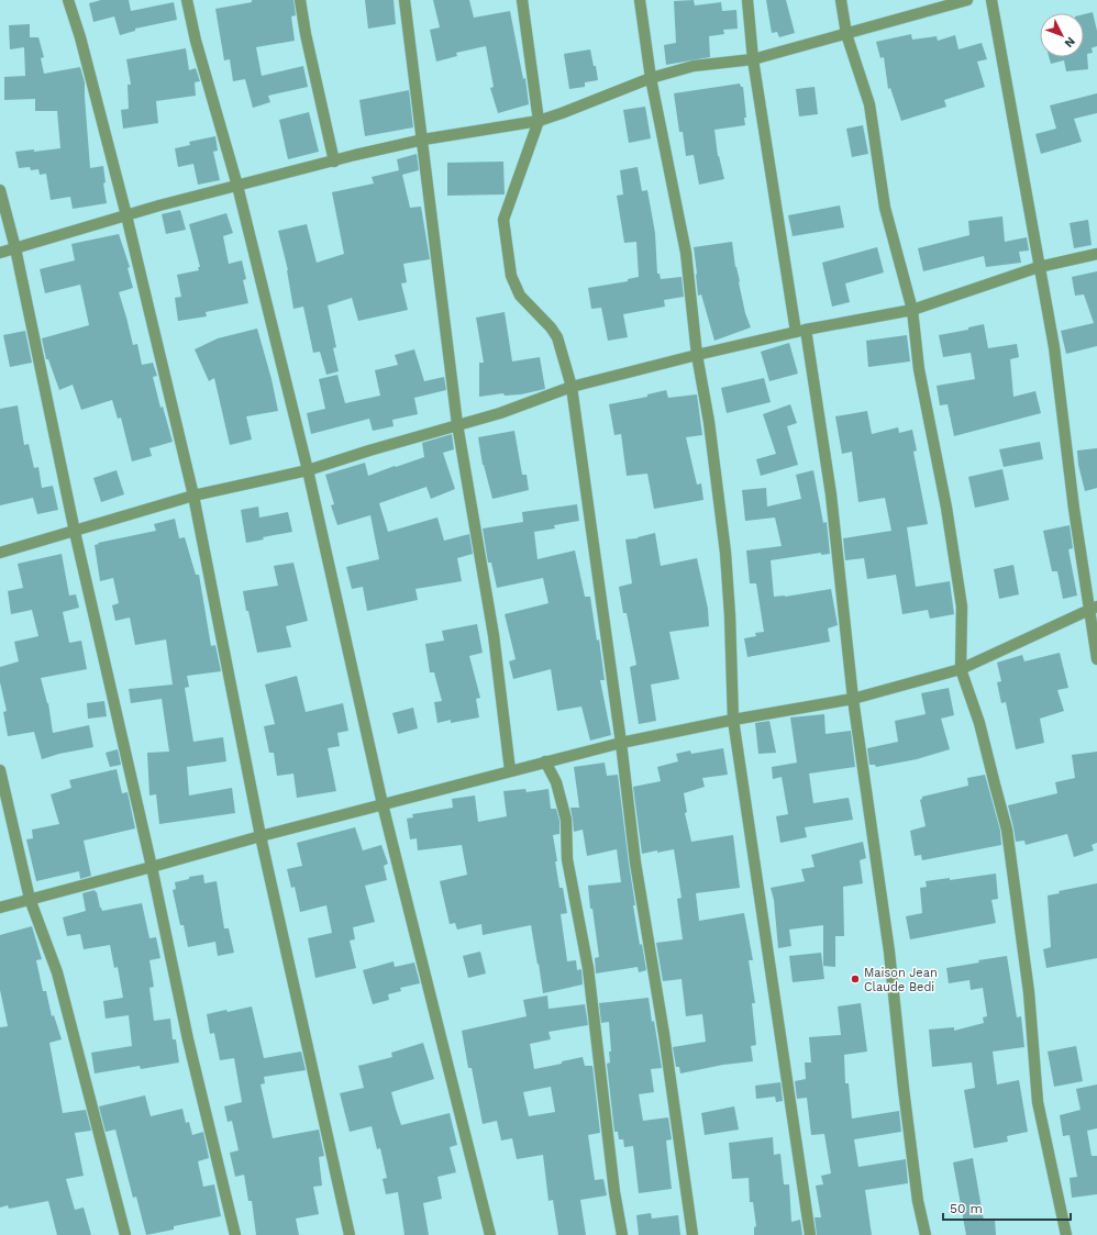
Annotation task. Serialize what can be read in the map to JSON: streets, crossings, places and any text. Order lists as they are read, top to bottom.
{
  "places": ["Maison Jean Claude Bedi"],
  "scale_bar": "50 m",
  "north": "bottom right"
}
